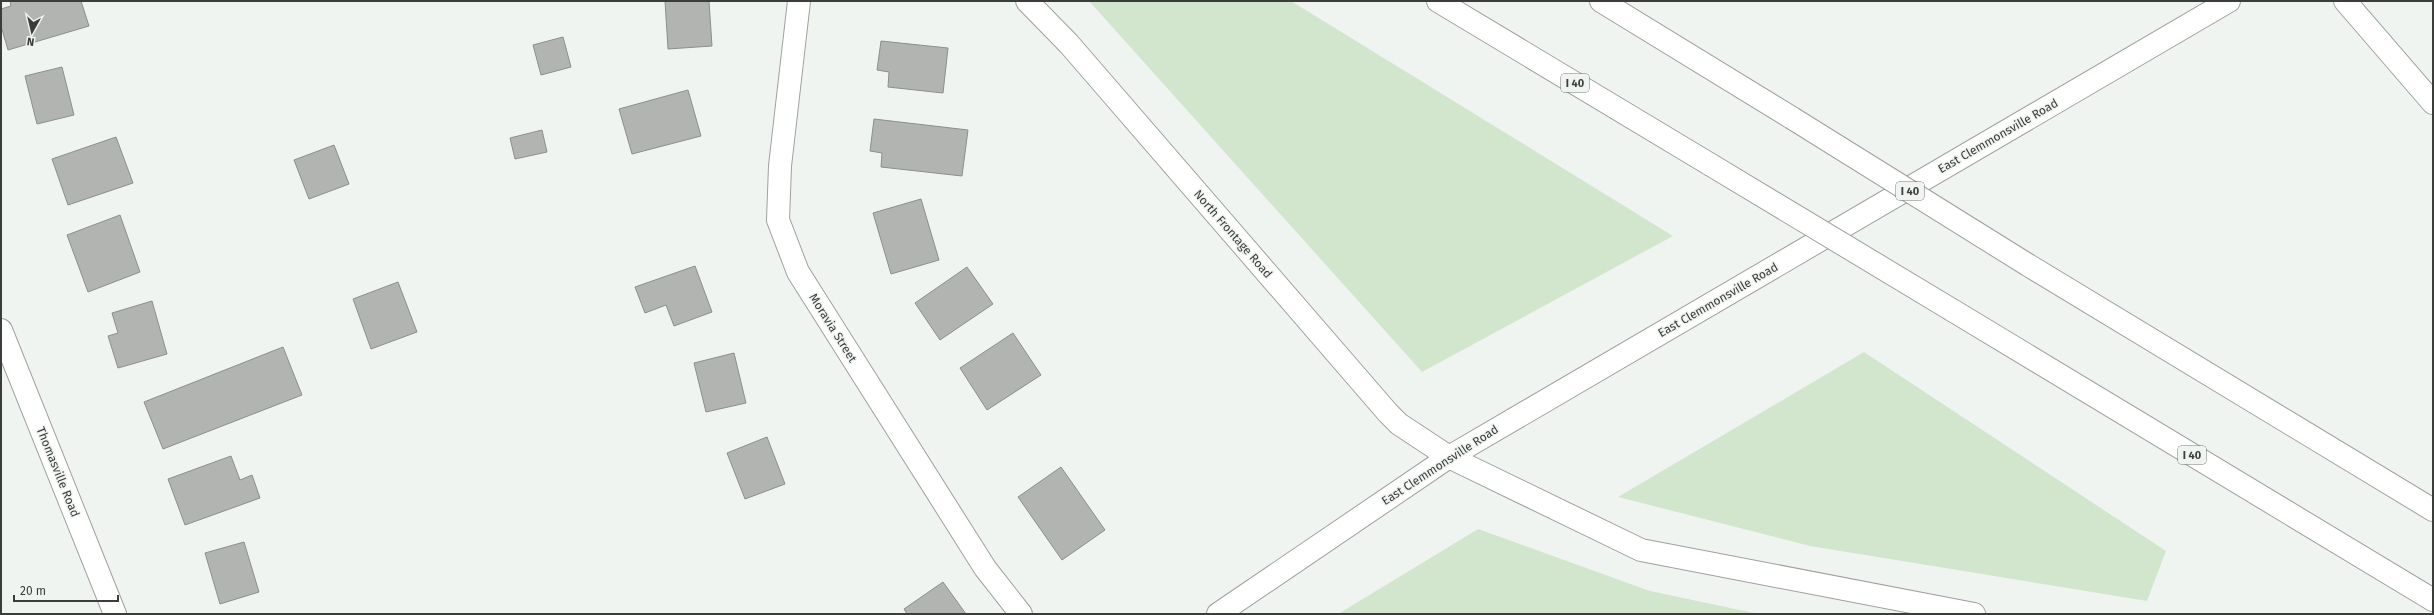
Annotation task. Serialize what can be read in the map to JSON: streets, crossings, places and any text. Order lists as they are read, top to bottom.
{
  "streets": {
    "main road": [
      "I 40",
      "East Clemmonsville Road",
      "North Frontage Road",
      "Moravia Street",
      "Thomasville Road"
    ]
  },
  "crossings": [
    ["East Clemmonsville Road", "North Frontage Road"]
  ],
  "scale_bar": "20 m",
  "north": "bottom"
}
